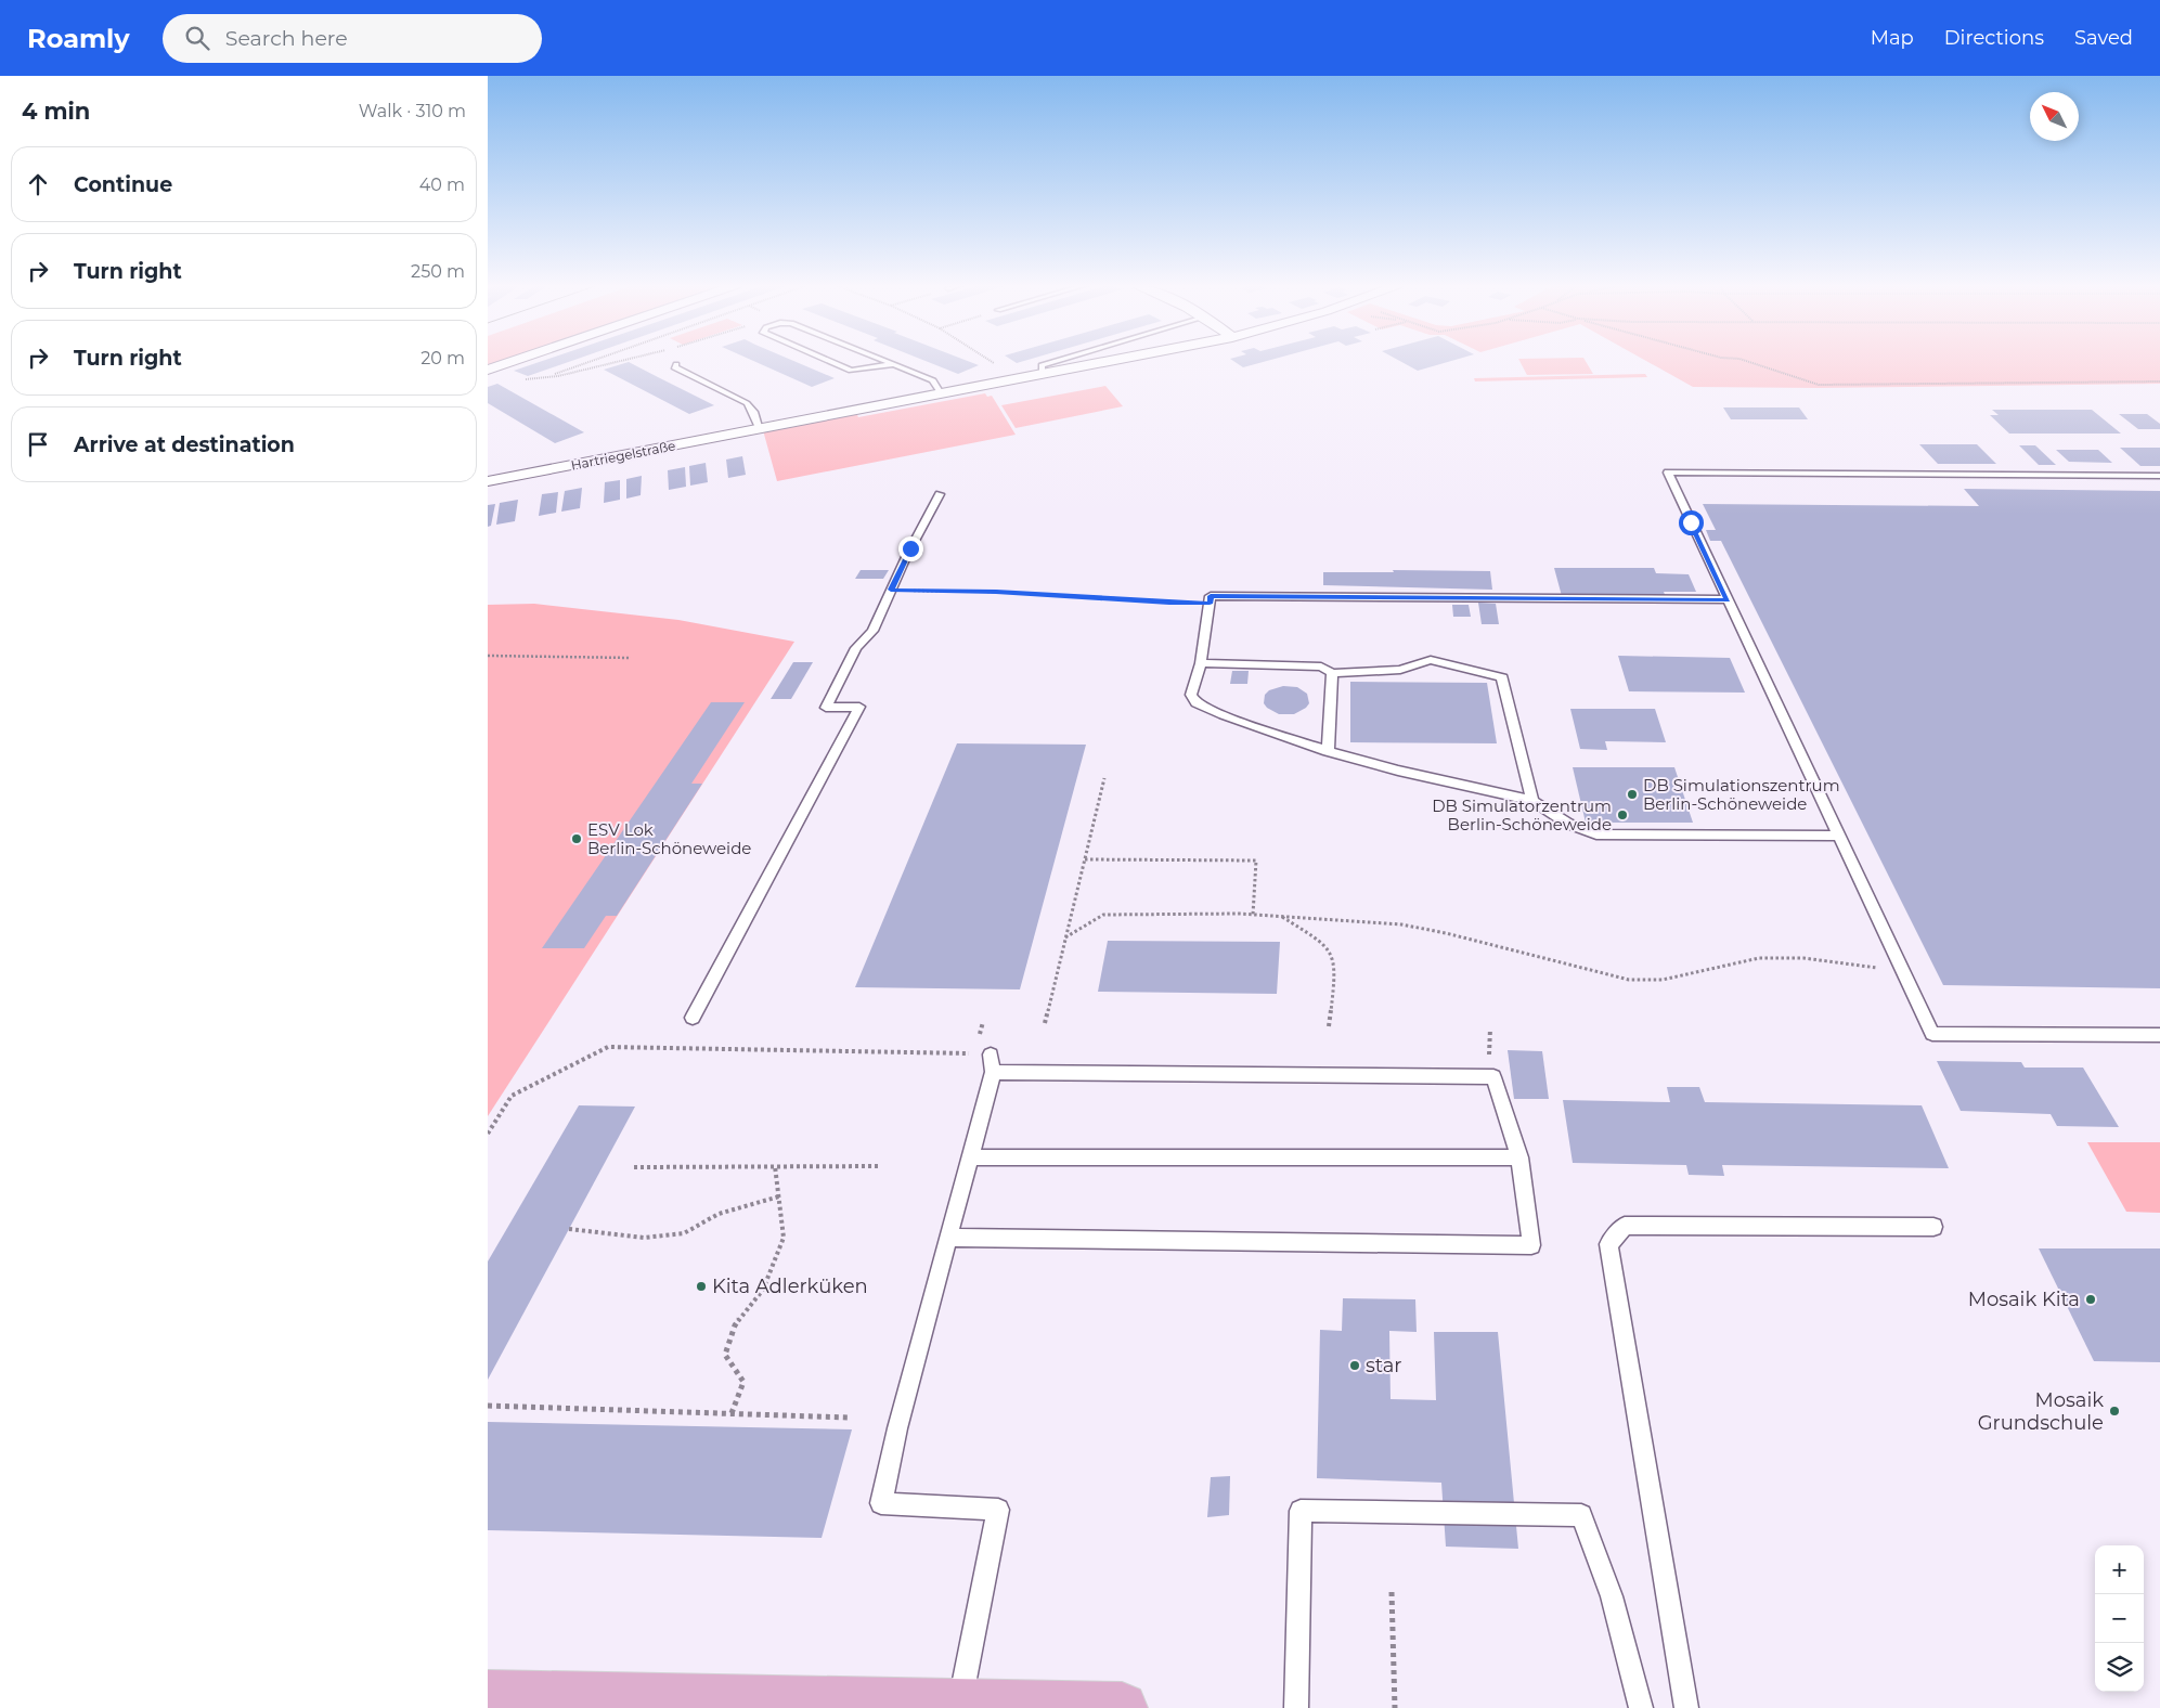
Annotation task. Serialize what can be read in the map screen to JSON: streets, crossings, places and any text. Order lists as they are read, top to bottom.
{
  "streets": {
    "street": ["Hartriegelstraße"]
  },
  "places": [
    "DB Simulationszentrum Berlin-Schöneweide",
    "DB Simulatorzentrum Berlin-Schöneweide",
    "ESV Lok Berlin-Schöneweide",
    "Kita Adlerküken",
    "Mosaik Kita",
    "star",
    "Mosaik Grundschule"
  ],
  "north": "top left",
  "page": {
    "header": "Roamly",
    "search": "Search here",
    "nav": ["Map", "Directions", "Saved"],
    "heading": ["4 min", "Walk · 310 m"],
    "list": [
      ["Continue", "40 m"],
      ["Turn right", "250 m"],
      ["Turn right", "20 m"],
      "Arrive at destination"
    ],
    "map_buttons": ["+", "−"]
  }
}
